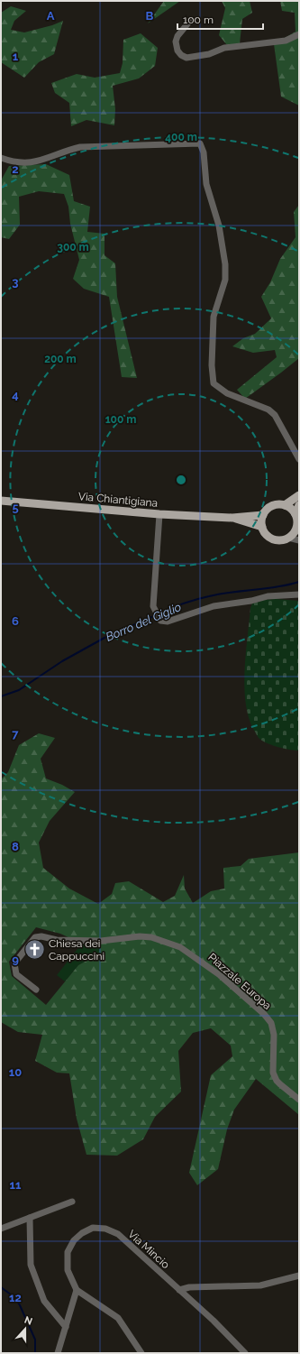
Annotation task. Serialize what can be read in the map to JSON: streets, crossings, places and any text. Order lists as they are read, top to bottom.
{
  "streets": {
    "main road": ["Via Chiantigiana"],
    "street": ["Piazzale Europa", "Via Mincio"]
  },
  "water": ["Borro del Giglio"],
  "places": {
    "church": ["Chiesa dei Cappuccini"]
  },
  "scale_bar": "100 m",
  "north": "top",
  "grid": {
    "columns": ["A", "B"],
    "rows": [
      "1",
      "2",
      "3",
      "4",
      "5",
      "6",
      "7",
      "8",
      "9",
      "10",
      "11",
      "12"
    ]
  },
  "rings": [
    "400 m",
    "300 m",
    "200 m",
    "100 m"
  ]
}
